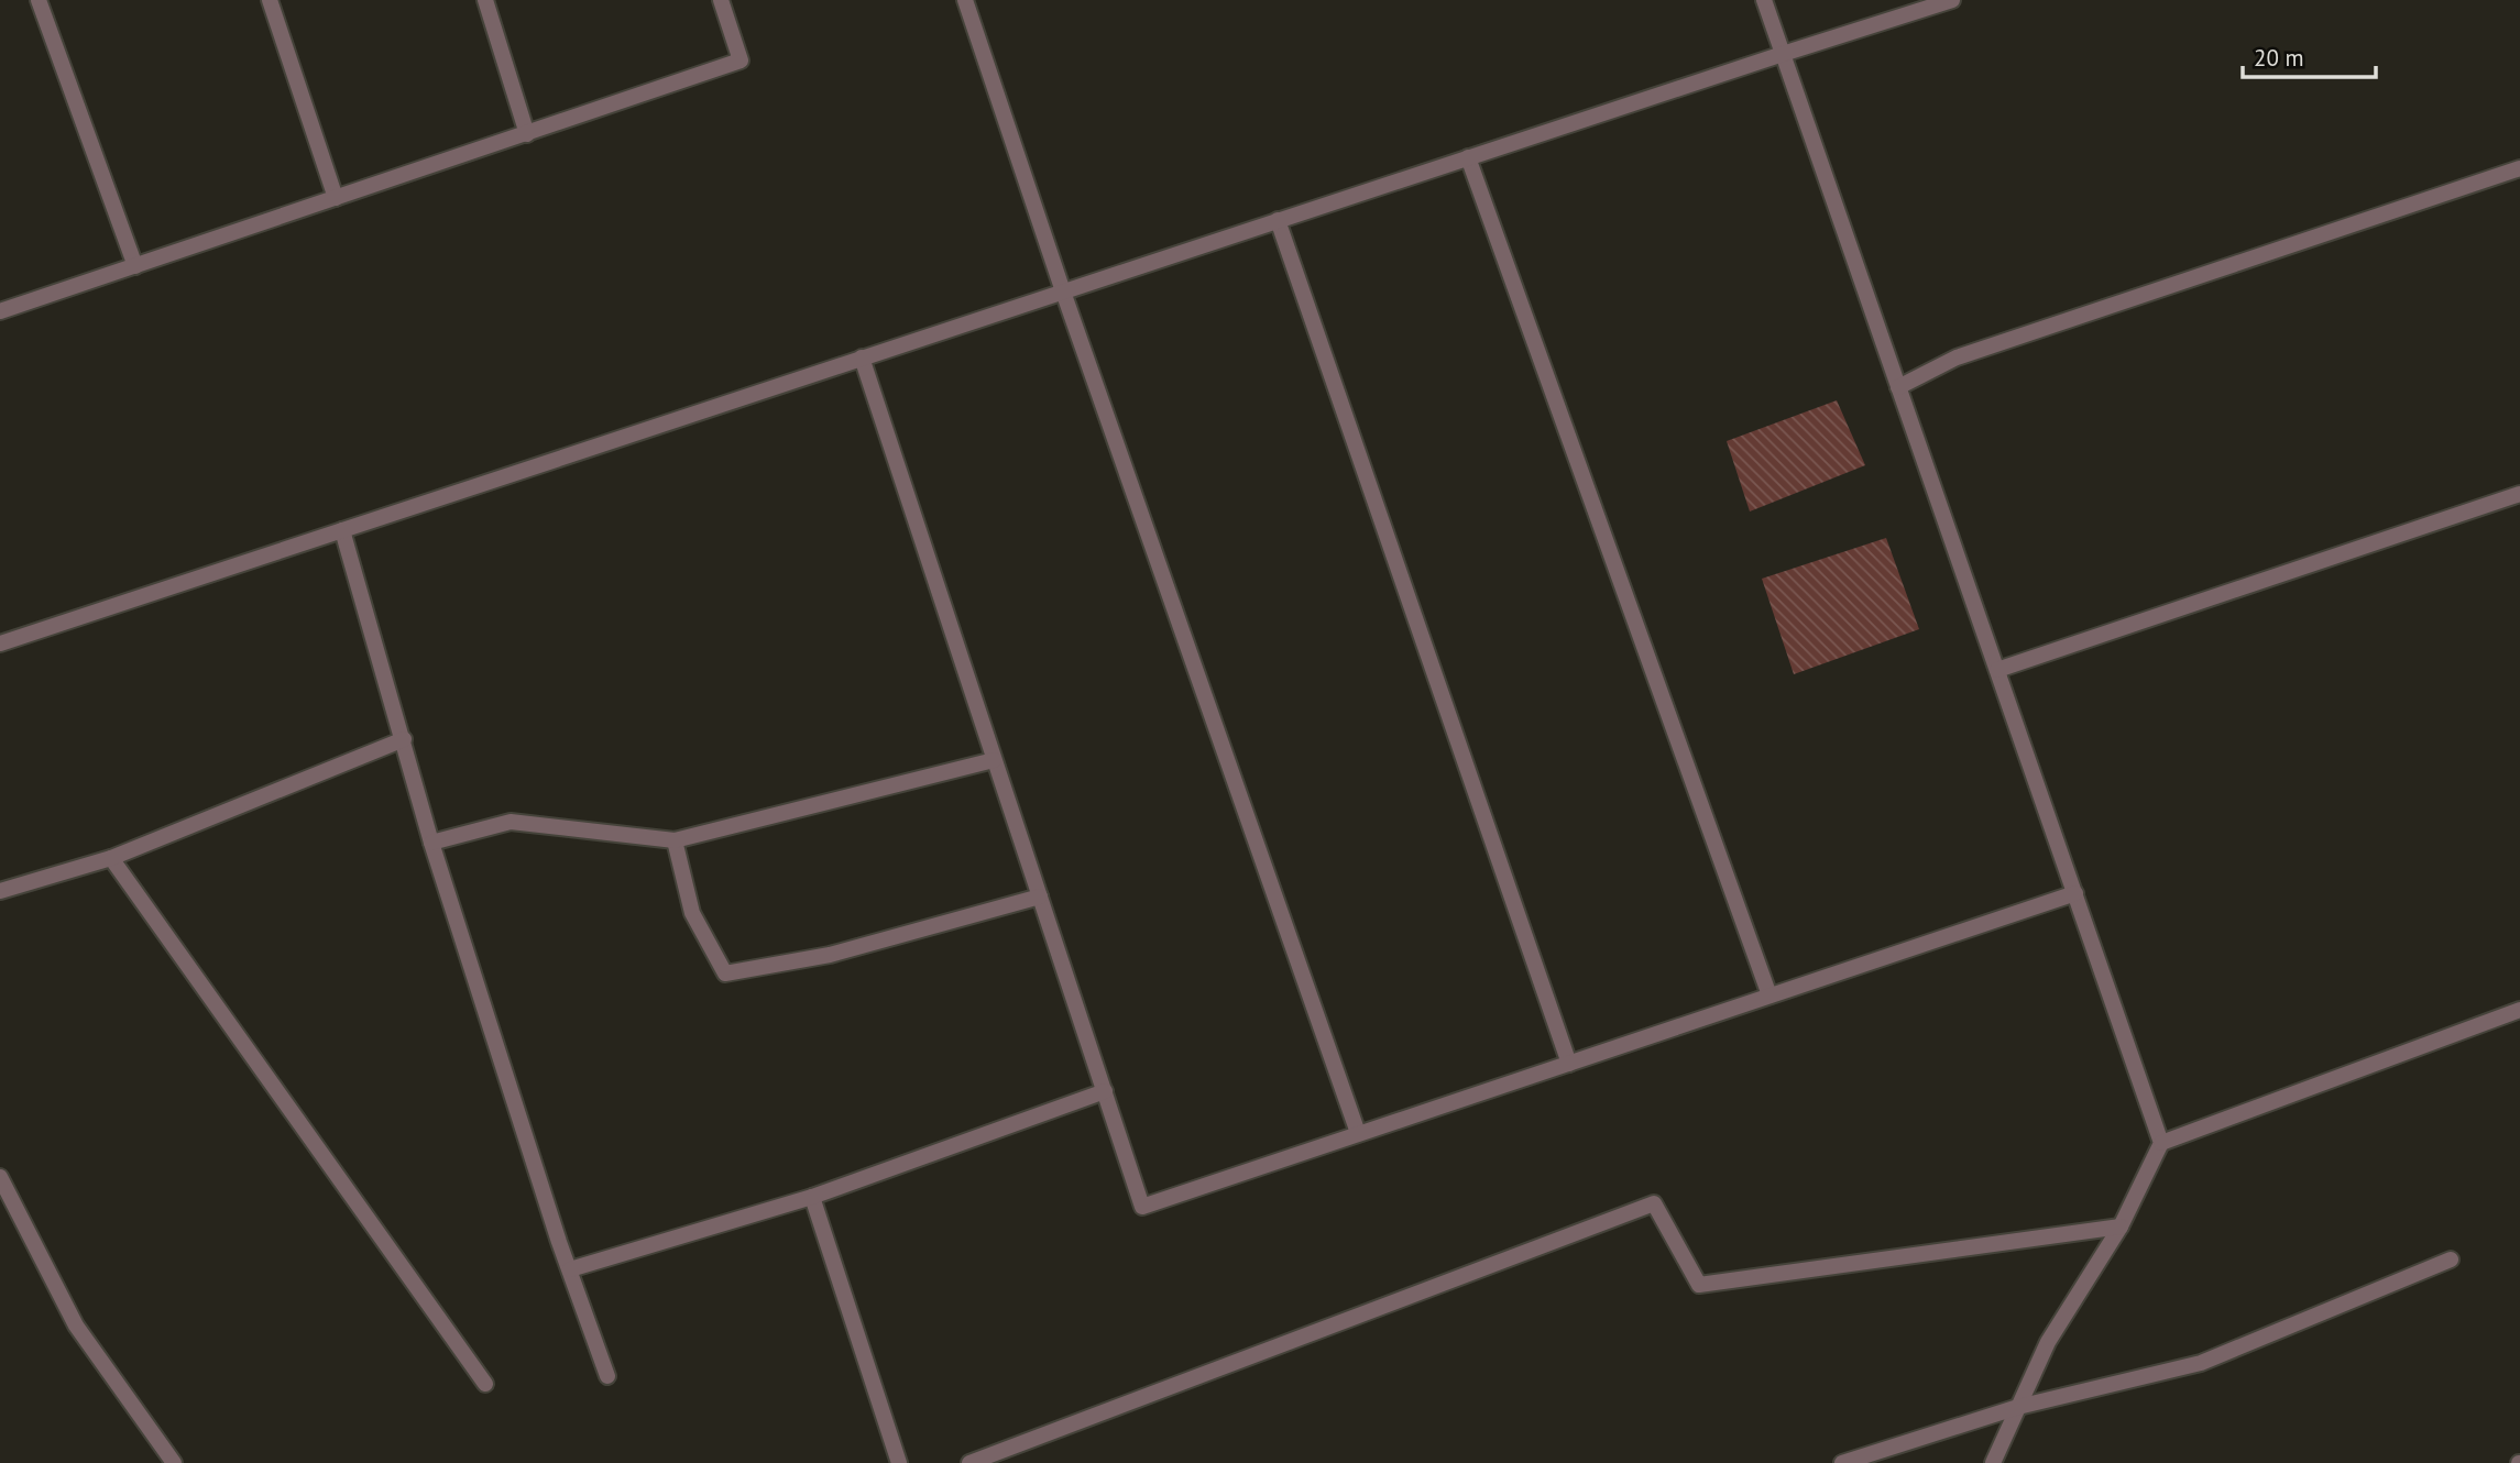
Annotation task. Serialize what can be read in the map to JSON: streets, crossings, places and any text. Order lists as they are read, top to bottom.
{
  "scale_bar": "20 m"
}
